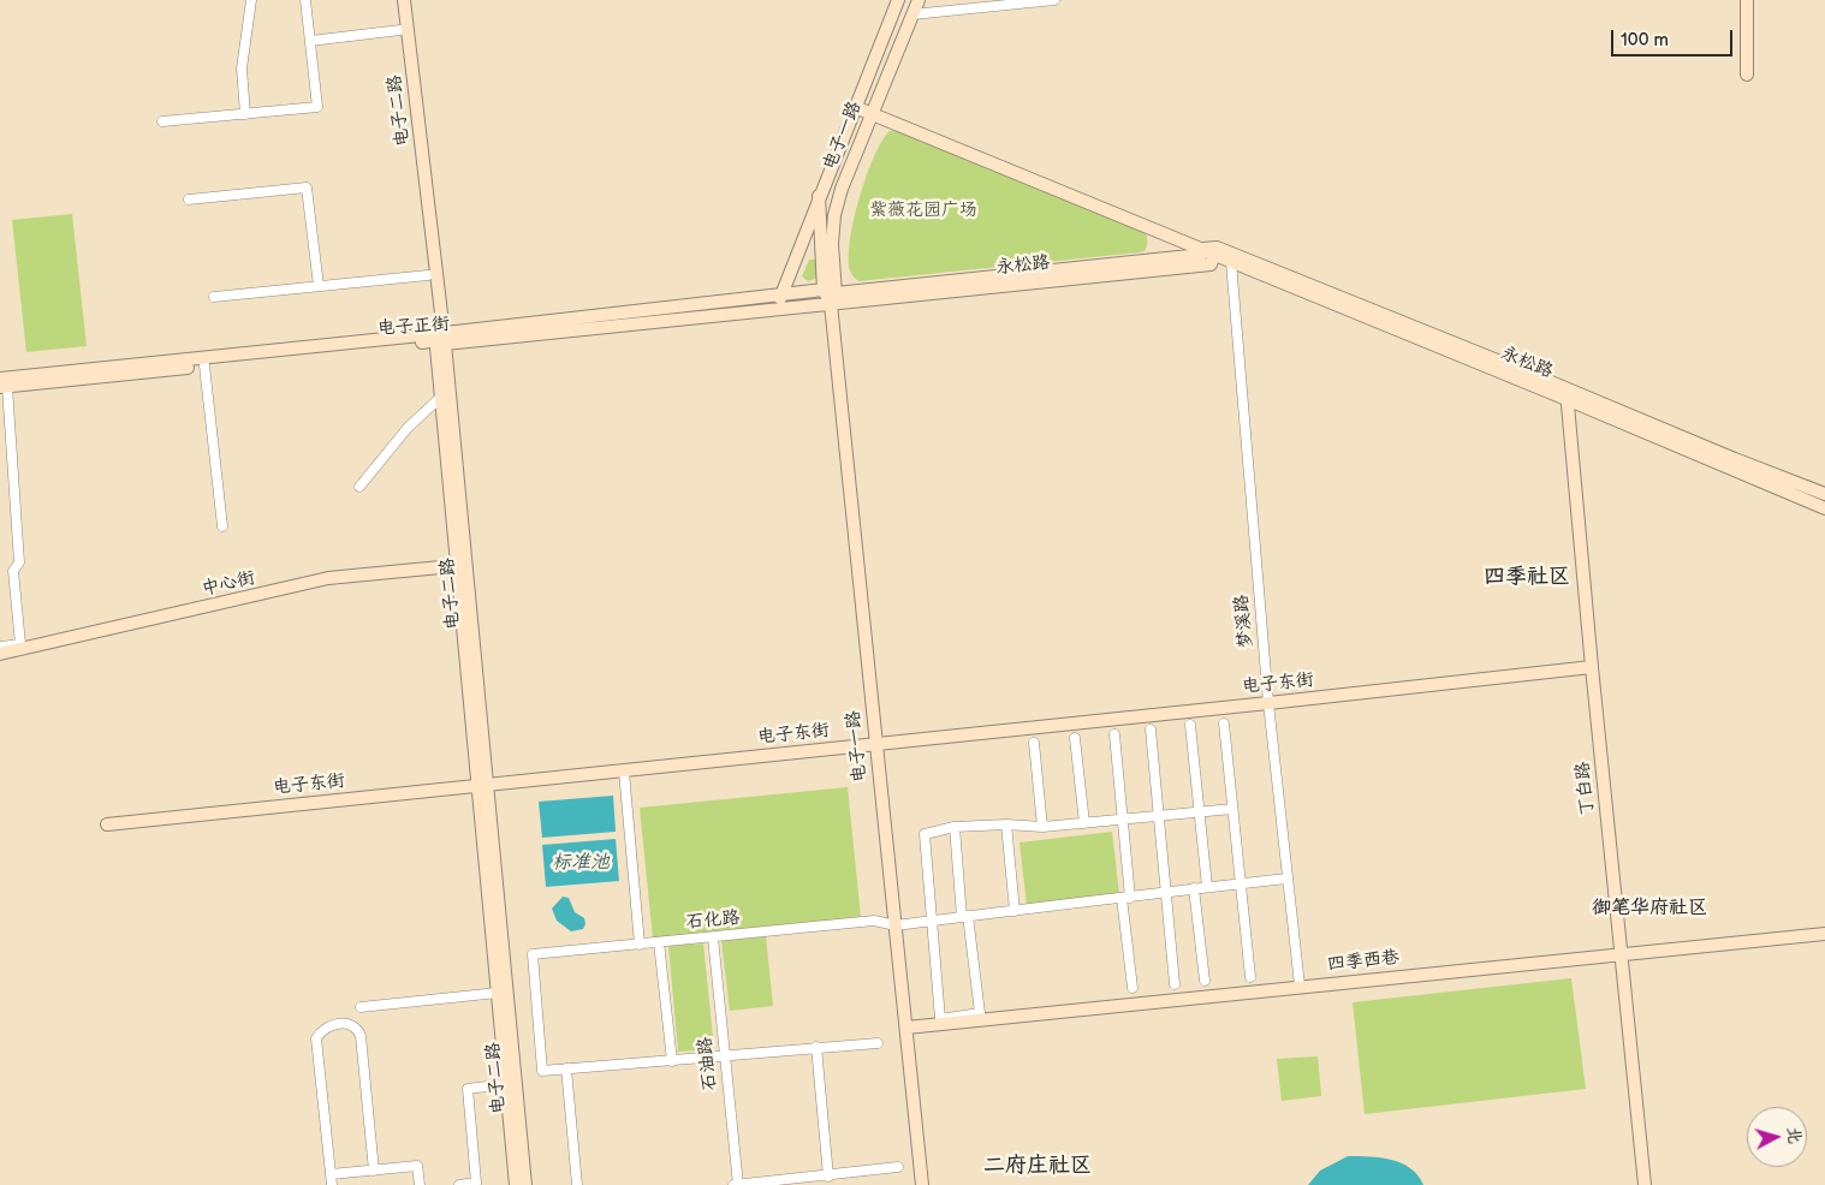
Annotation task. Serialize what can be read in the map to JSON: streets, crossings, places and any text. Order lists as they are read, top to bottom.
{
  "streets": {
    "street": [
      "电子二路",
      "电子一路",
      "永松路",
      "电子正街",
      "中心街",
      "梦溪路",
      "电子东街",
      "丁白路",
      "石化路",
      "四季西巷",
      "石油路"
    ]
  },
  "crossings": [
    ["电子二路", "电子正街"],
    ["电子二路", "中心街"],
    ["电子二路", "电子东街"],
    ["电子一路", "永松路"],
    ["电子一路", "电子正街"],
    ["电子一路", "电子东街"],
    ["电子一路", "石化路"],
    ["电子一路", "四季西巷"],
    ["永松路", "电子正街"],
    ["永松路", "梦溪路"],
    ["永松路", "丁白路"],
    ["梦溪路", "电子东街"],
    ["梦溪路", "石化路"],
    ["梦溪路", "四季西巷"],
    ["电子东街", "丁白路"],
    ["丁白路", "四季西巷"],
    ["石化路", "石油路"]
  ],
  "districts": ["四季社区", "御笔华府社区", "二府庄社区"],
  "water": ["标准池"],
  "parks": ["紫薇花园广场"],
  "scale_bar": "100 m",
  "north": "right"
}
